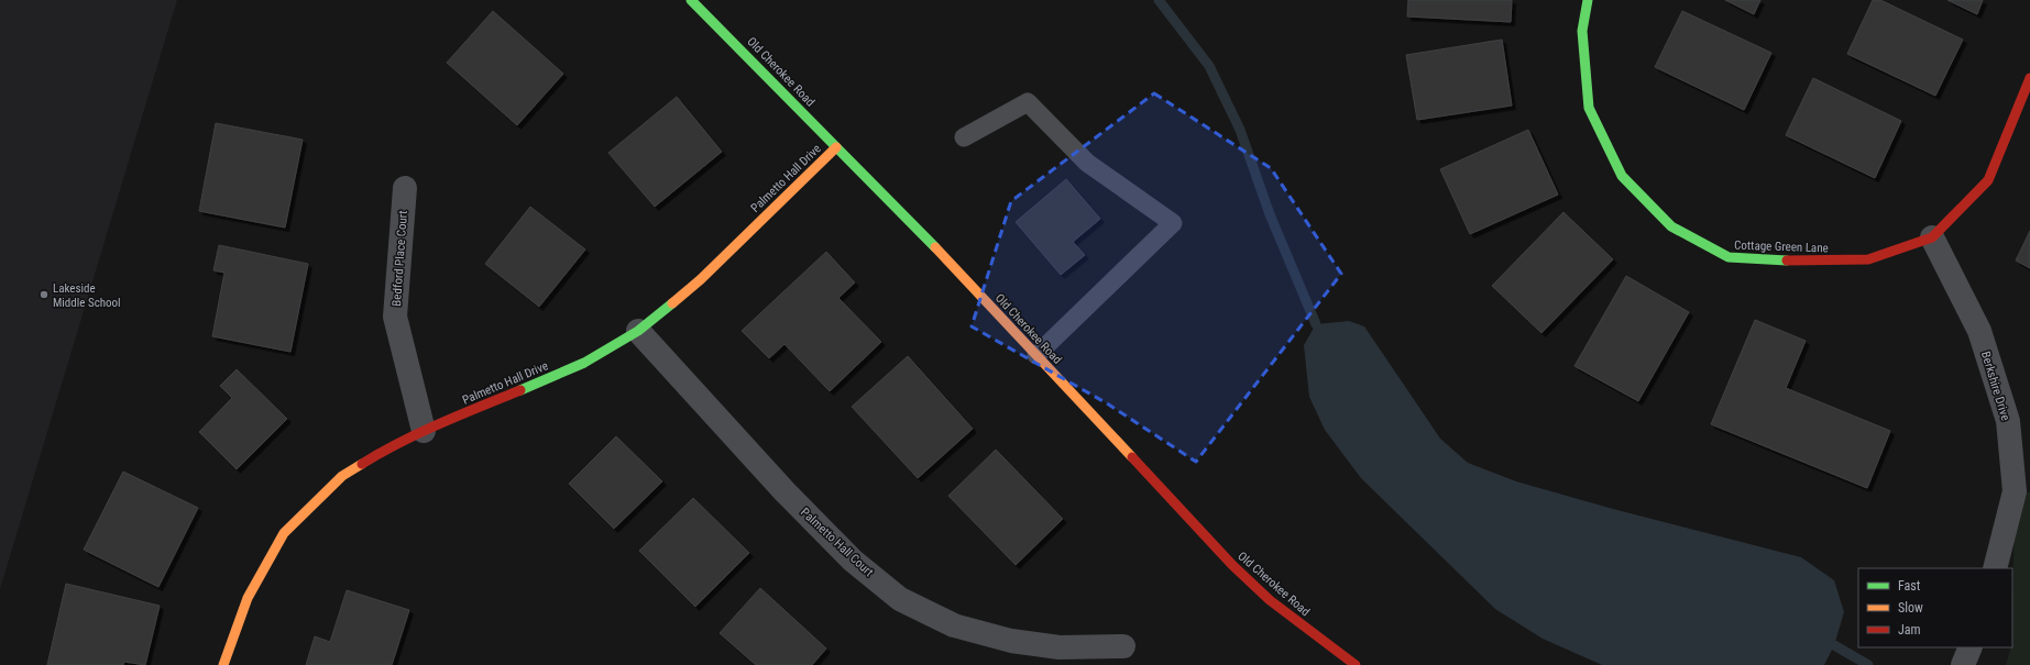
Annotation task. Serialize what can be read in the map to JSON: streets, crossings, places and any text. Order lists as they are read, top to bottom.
{
  "streets": {
    "street": [
      "Old Cherokee Road",
      "Palmetto Hall Drive",
      "Cottage Green Lane",
      "Bedford Place Court",
      "Berkshire Drive",
      "Palmetto Hall Court"
    ]
  },
  "crossings": [
    ["Old Cherokee Road", "Palmetto Hall Drive"],
    ["Palmetto Hall Drive", "Bedford Place Court"],
    ["Palmetto Hall Drive", "Palmetto Hall Court"],
    ["Cottage Green Lane", "Berkshire Drive"]
  ],
  "places": ["Lakeside Middle School"],
  "legend": ["Fast", "Slow", "Jam"]
}
